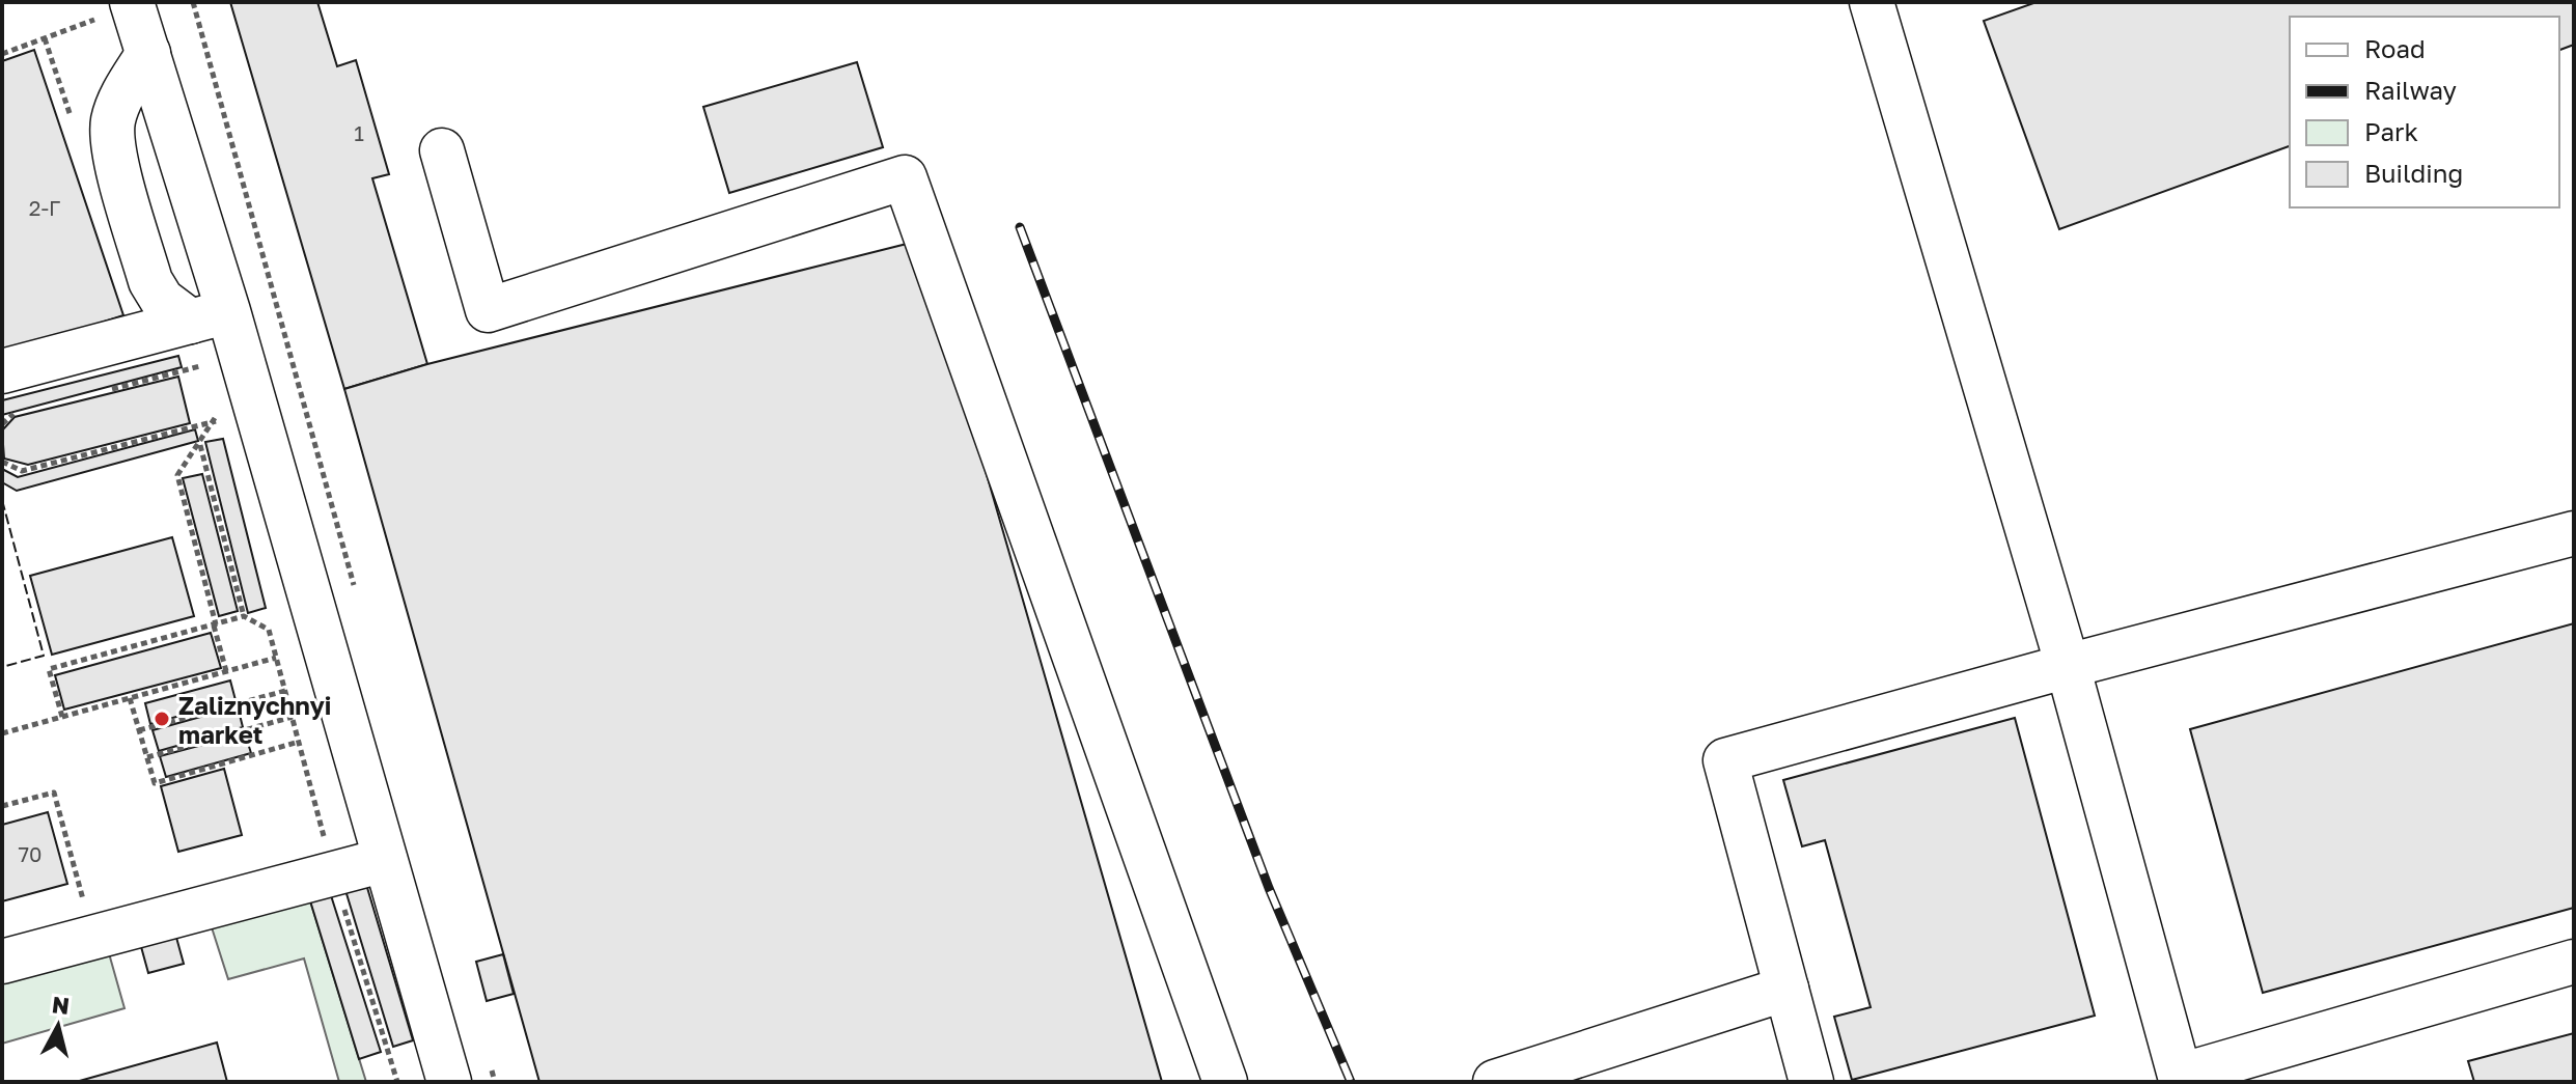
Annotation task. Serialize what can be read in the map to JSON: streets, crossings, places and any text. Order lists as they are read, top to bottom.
{
  "places": ["Zaliznychnyi market"],
  "house_numbers": ["1", "2-Г", "70"],
  "legend": [
    "Road",
    "Railway",
    "Park",
    "Building"
  ],
  "north": "top"
}
